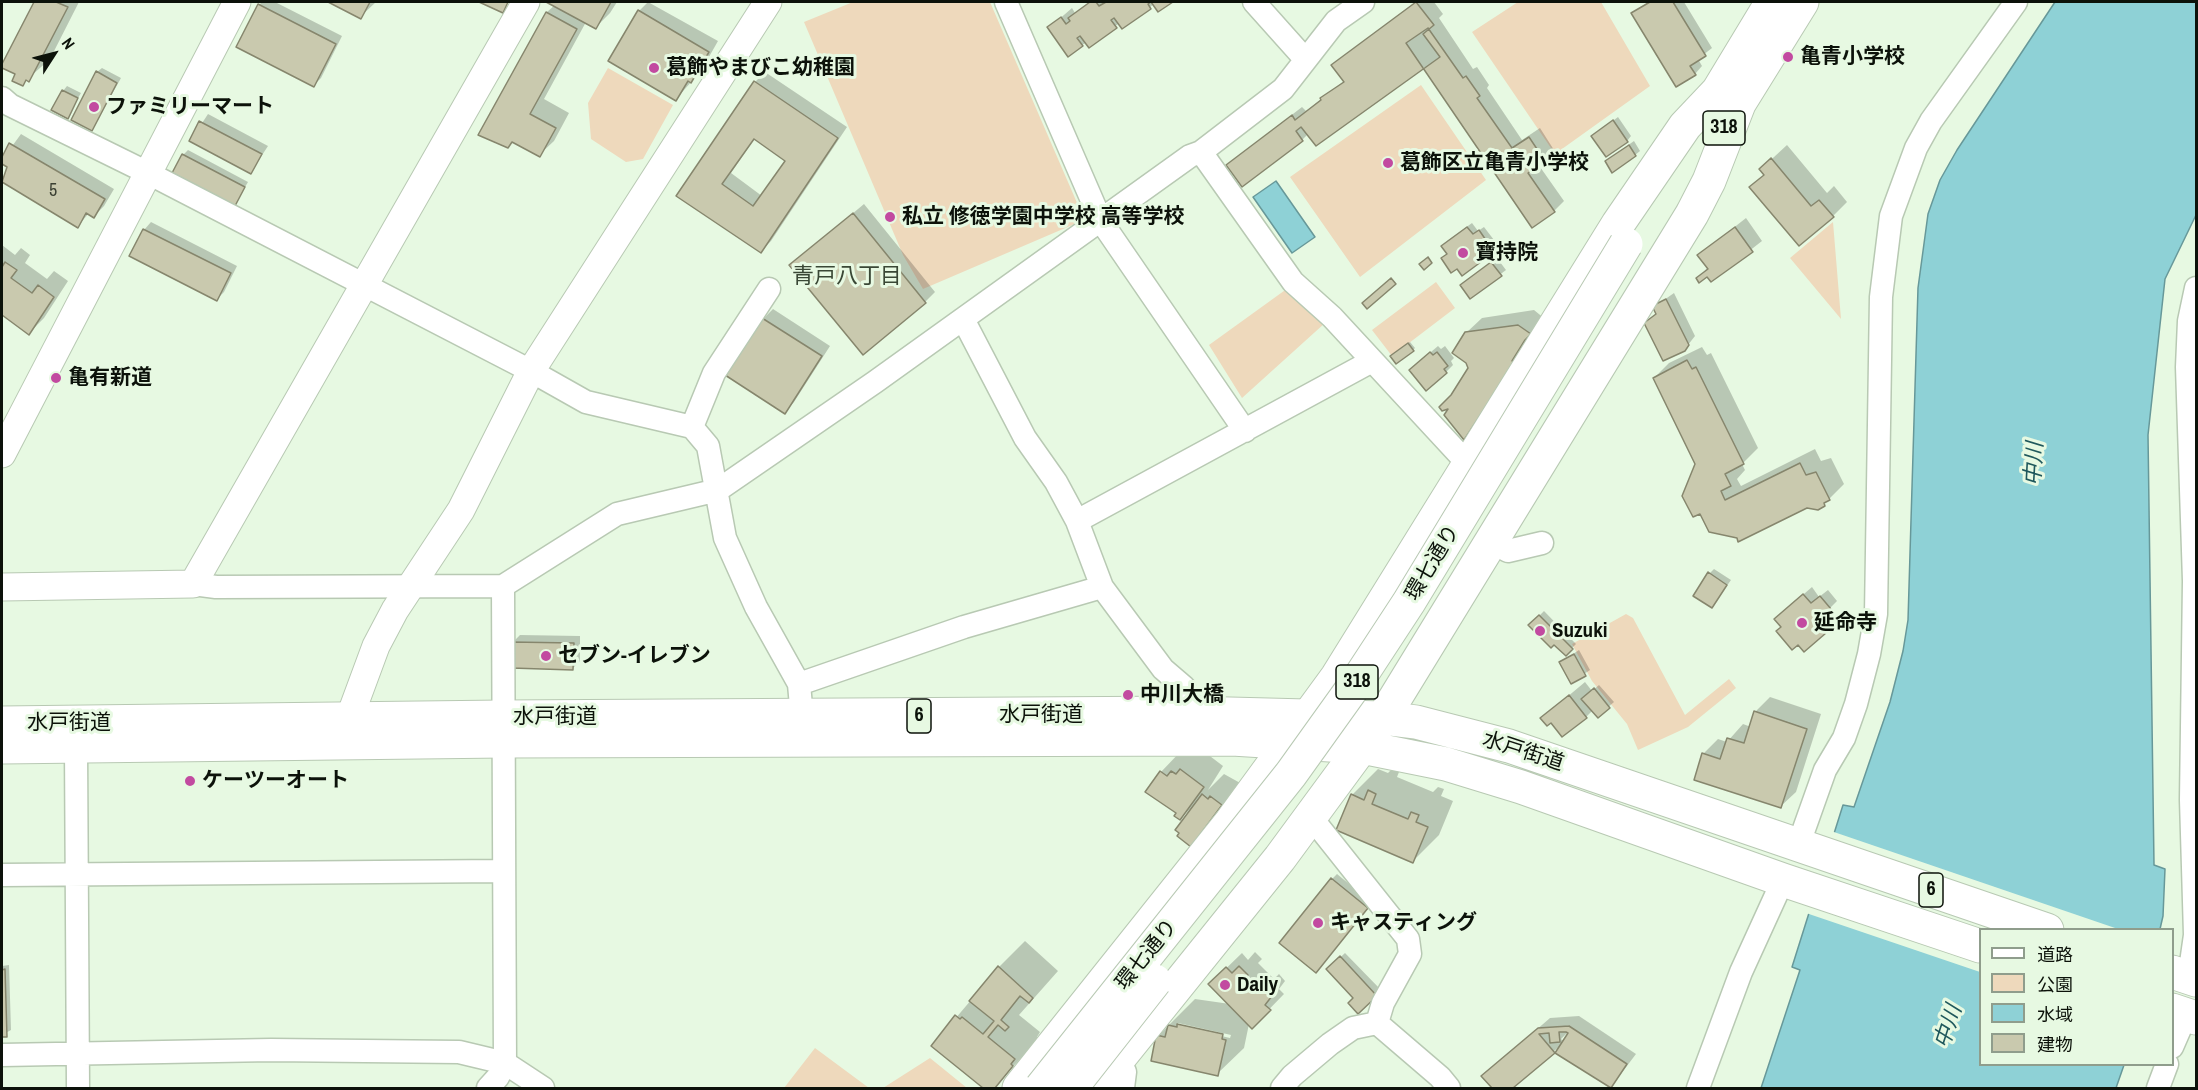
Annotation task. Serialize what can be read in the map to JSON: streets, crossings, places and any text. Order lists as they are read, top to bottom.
{
  "streets": {
    "main road": [
      "318",
      "環七通り",
      "水戸街道",
      "6"
    ]
  },
  "districts": ["青戸八丁目"],
  "water": ["中川"],
  "places": [
    "亀青小学校",
    "葛飾やまびこ幼稚園",
    "ファミリーマート",
    "葛飾区立亀青小学校",
    "私立 修徳学園中学校 高等学校",
    "寶持院",
    "亀有新道",
    "延命寺",
    "Suzuki",
    "セブン-イレブン",
    "中川大橋",
    "ケーツーオート",
    "キャスティング",
    "Daily"
  ],
  "house_numbers": ["5"],
  "legend": [
    "道路",
    "公園",
    "水域",
    "建物"
  ],
  "north": "top right"
}
